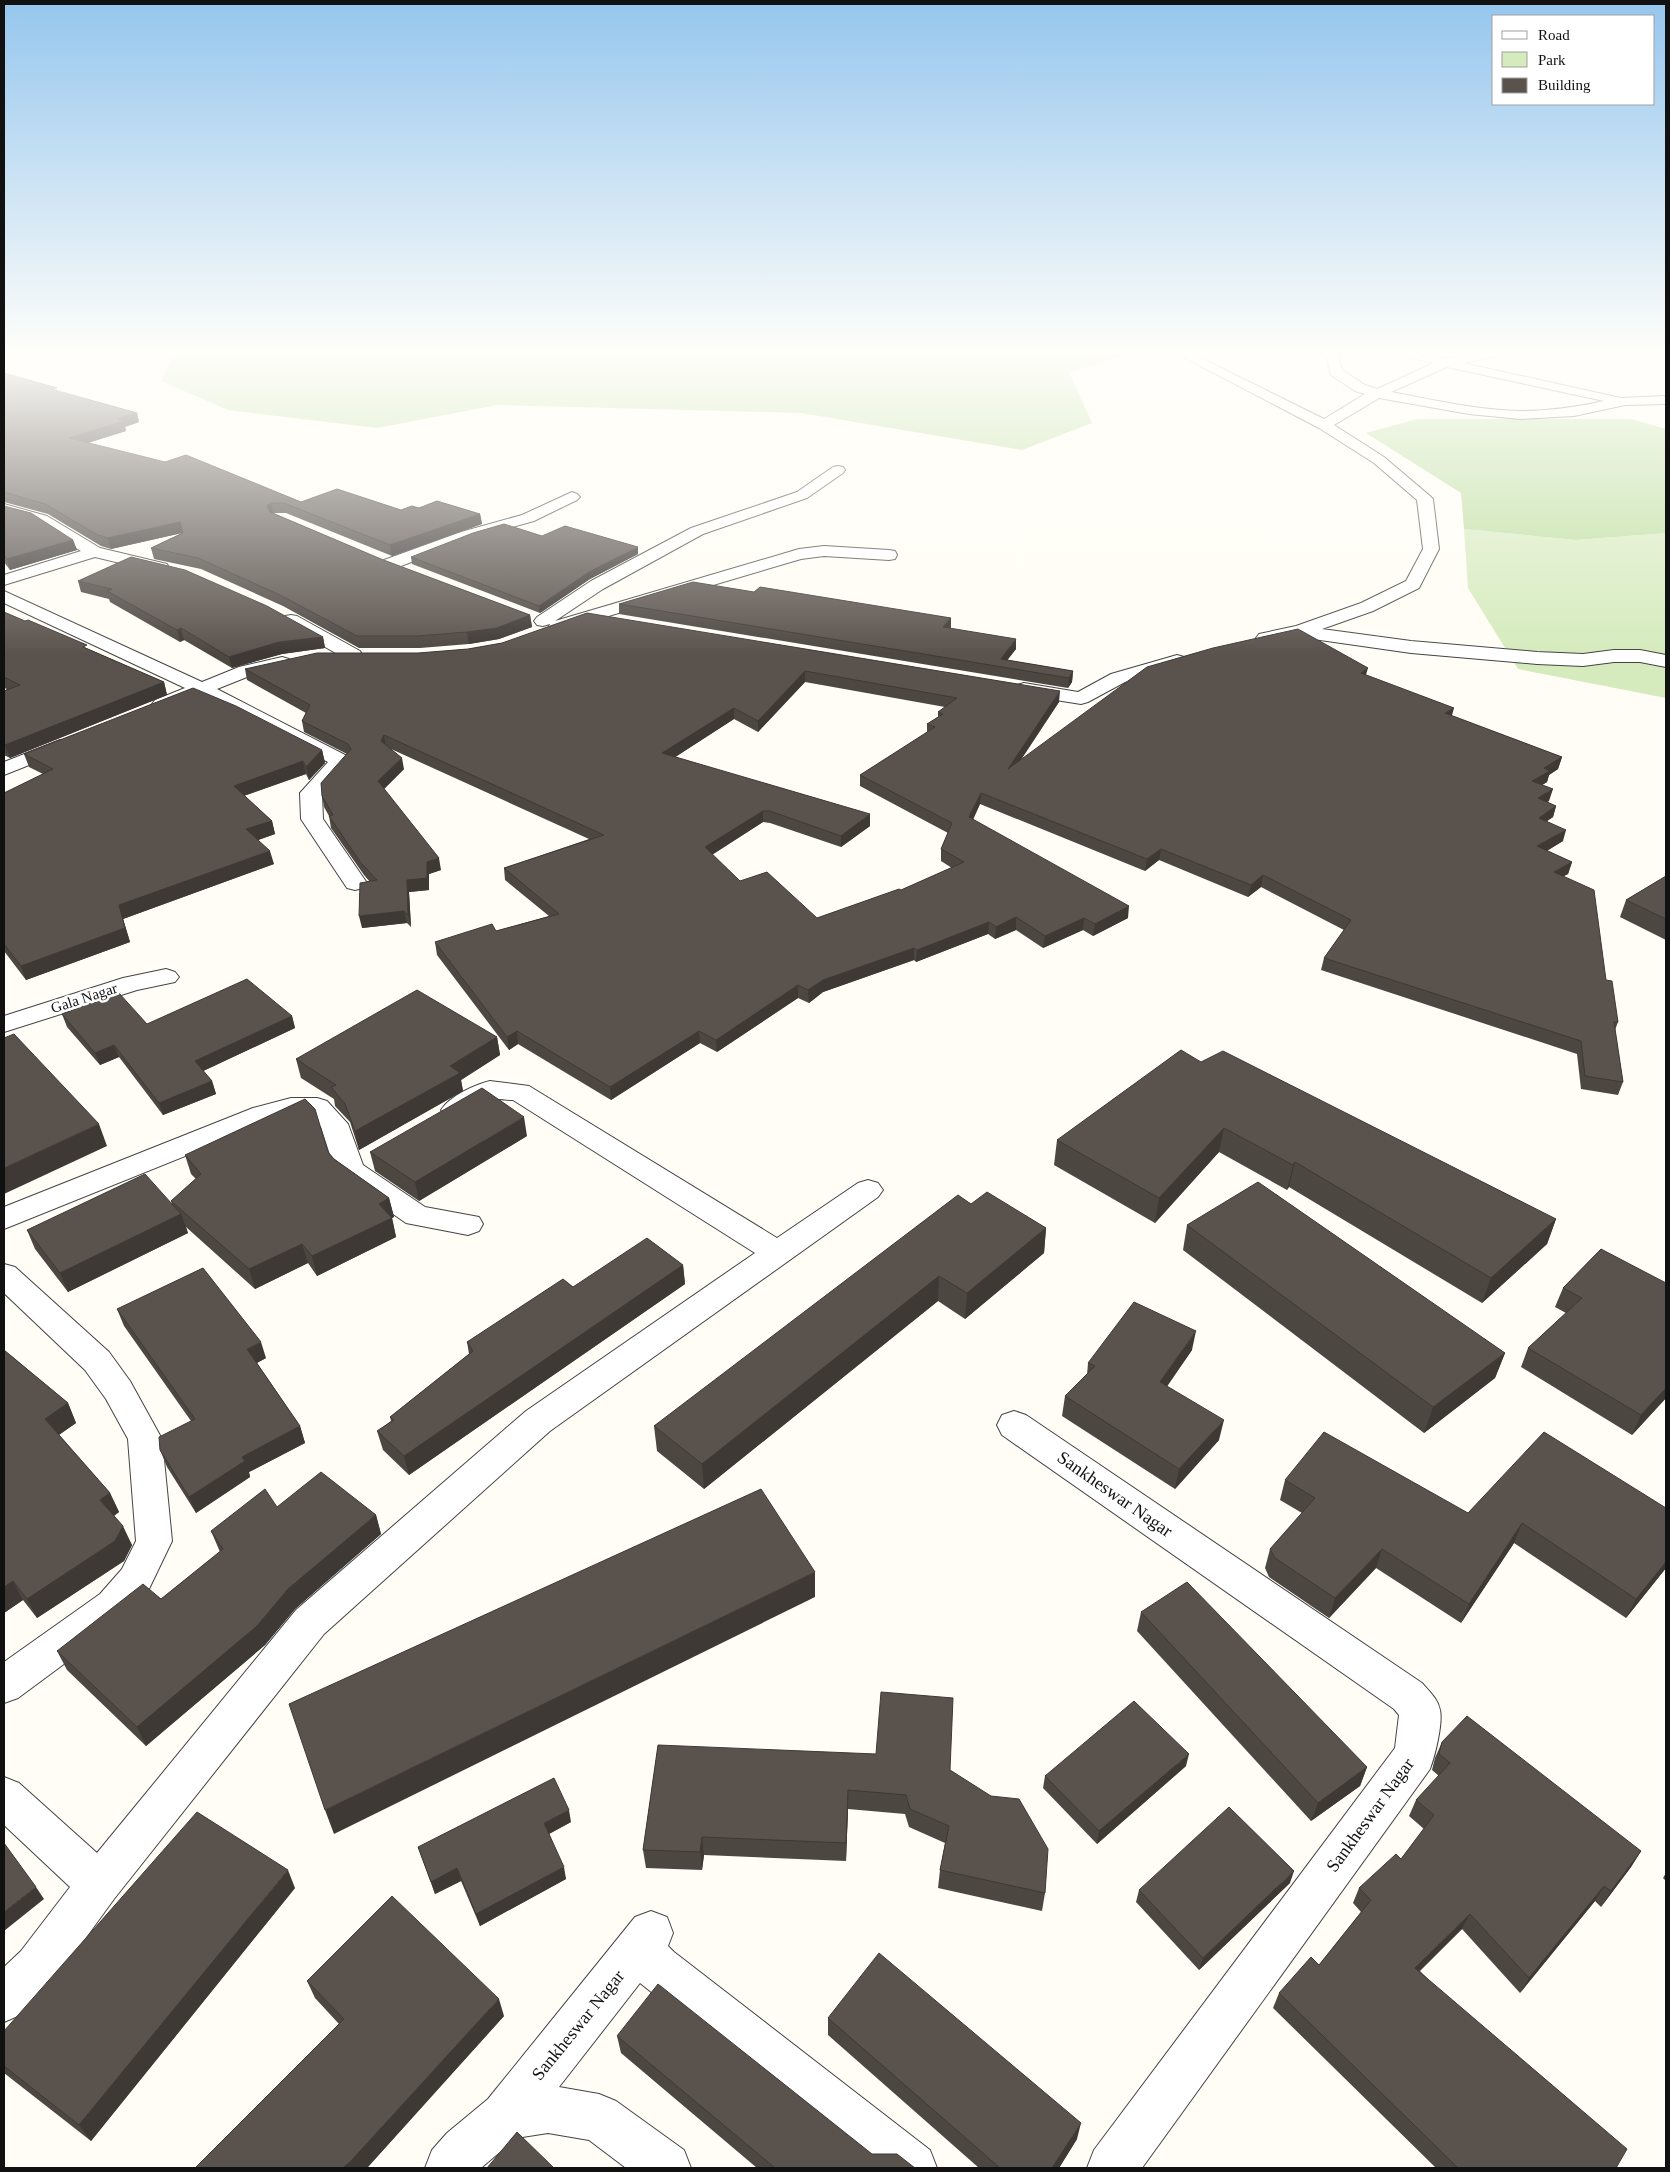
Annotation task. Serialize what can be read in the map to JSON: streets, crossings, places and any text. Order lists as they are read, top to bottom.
{
  "streets": {
    "street": ["Gala Nagar", "Sankheswar Nagar"]
  },
  "legend": ["Road", "Park", "Building"]
}
